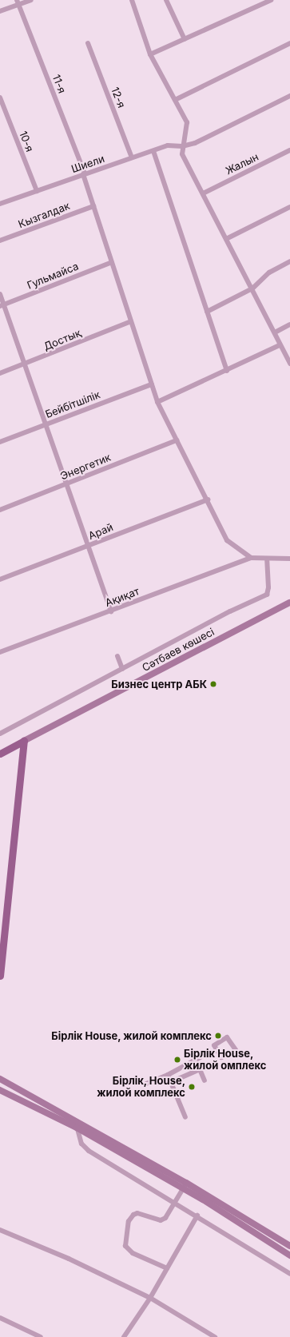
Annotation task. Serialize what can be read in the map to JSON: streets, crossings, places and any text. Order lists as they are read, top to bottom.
{
  "streets": {
    "main road": ["Сәтбаев көшесі"],
    "street": [
      "11-я",
      "12-я",
      "10-я",
      "Шиели",
      "Жалын",
      "Кызгалдак",
      "Гульмайса",
      "Достық",
      "Бейбітшілік",
      "Энергетик",
      "Арай",
      "Ақиқат"
    ]
  },
  "crossings": [
    ["11-я", "Шиели"],
    ["11-я", "Кызгалдак"],
    ["11-я", "Гульмайса"],
    ["11-я", "Достық"],
    ["11-я", "Бейбітшілік"],
    ["11-я", "Энергетик"],
    ["11-я", "Арай"],
    ["11-я", "Ақиқат"],
    ["12-я", "Шиели"],
    ["10-я", "Шиели"]
  ],
  "places": [
    "Бизнес центр АБК",
    "Бірлік House, жилой комплекс",
    "Бірлік House, жилой омплекс",
    "Бірлік, House, жилой комплекс"
  ]
}
